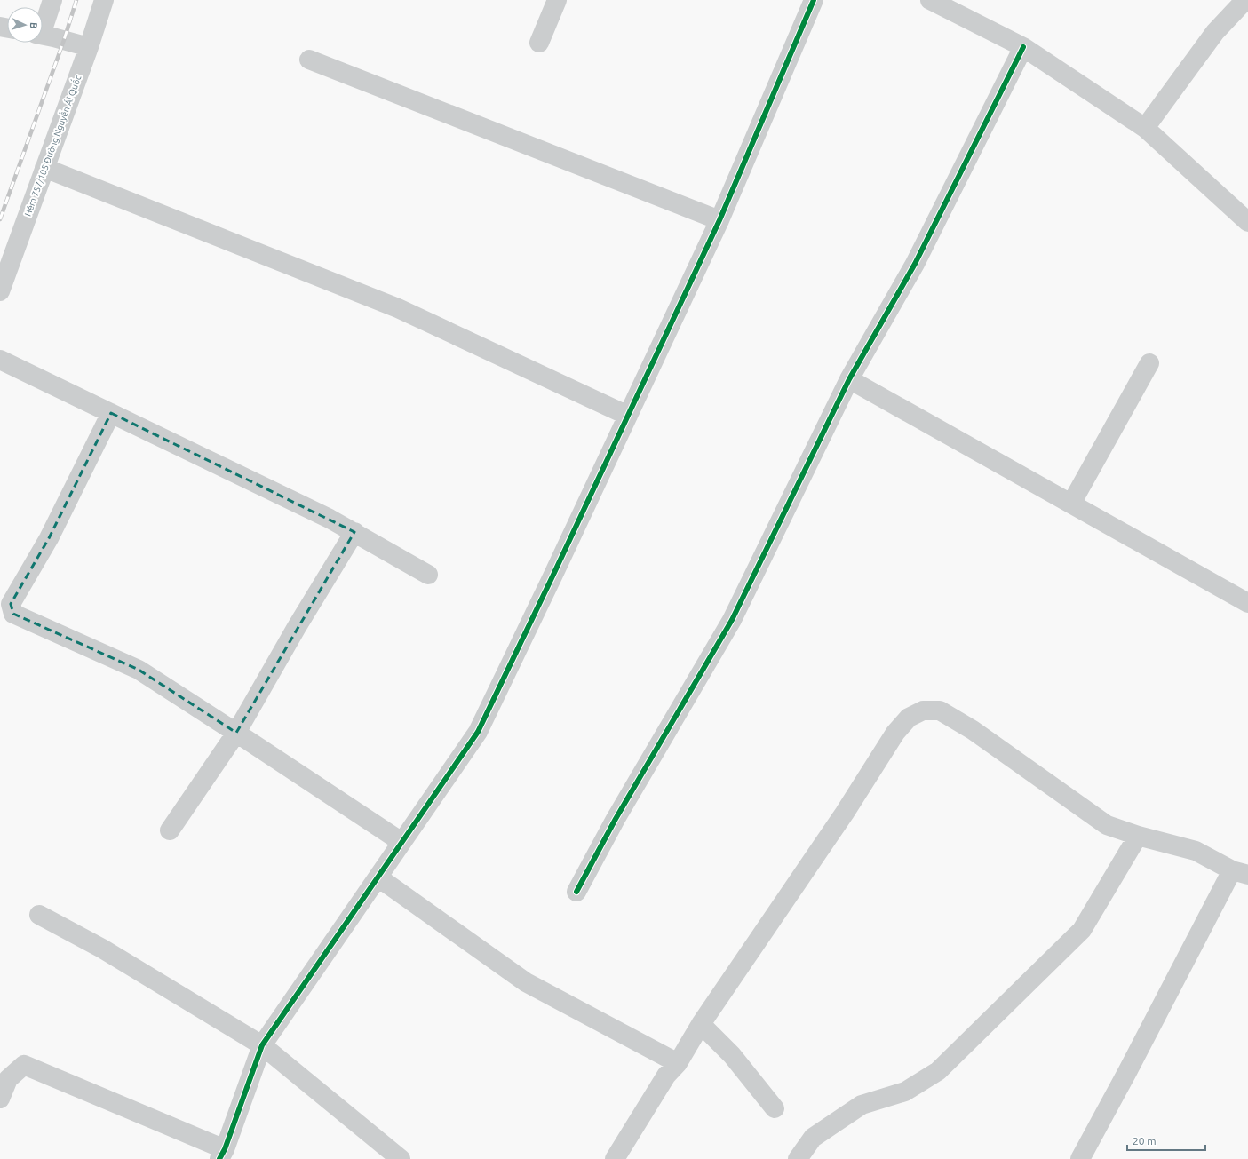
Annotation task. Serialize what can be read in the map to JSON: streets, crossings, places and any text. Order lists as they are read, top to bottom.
{
  "streets": {
    "street": ["Hẻm 757/105 Đường Nguyễn Ái Quốc"]
  },
  "scale_bar": "20 m",
  "north": "right"
}
